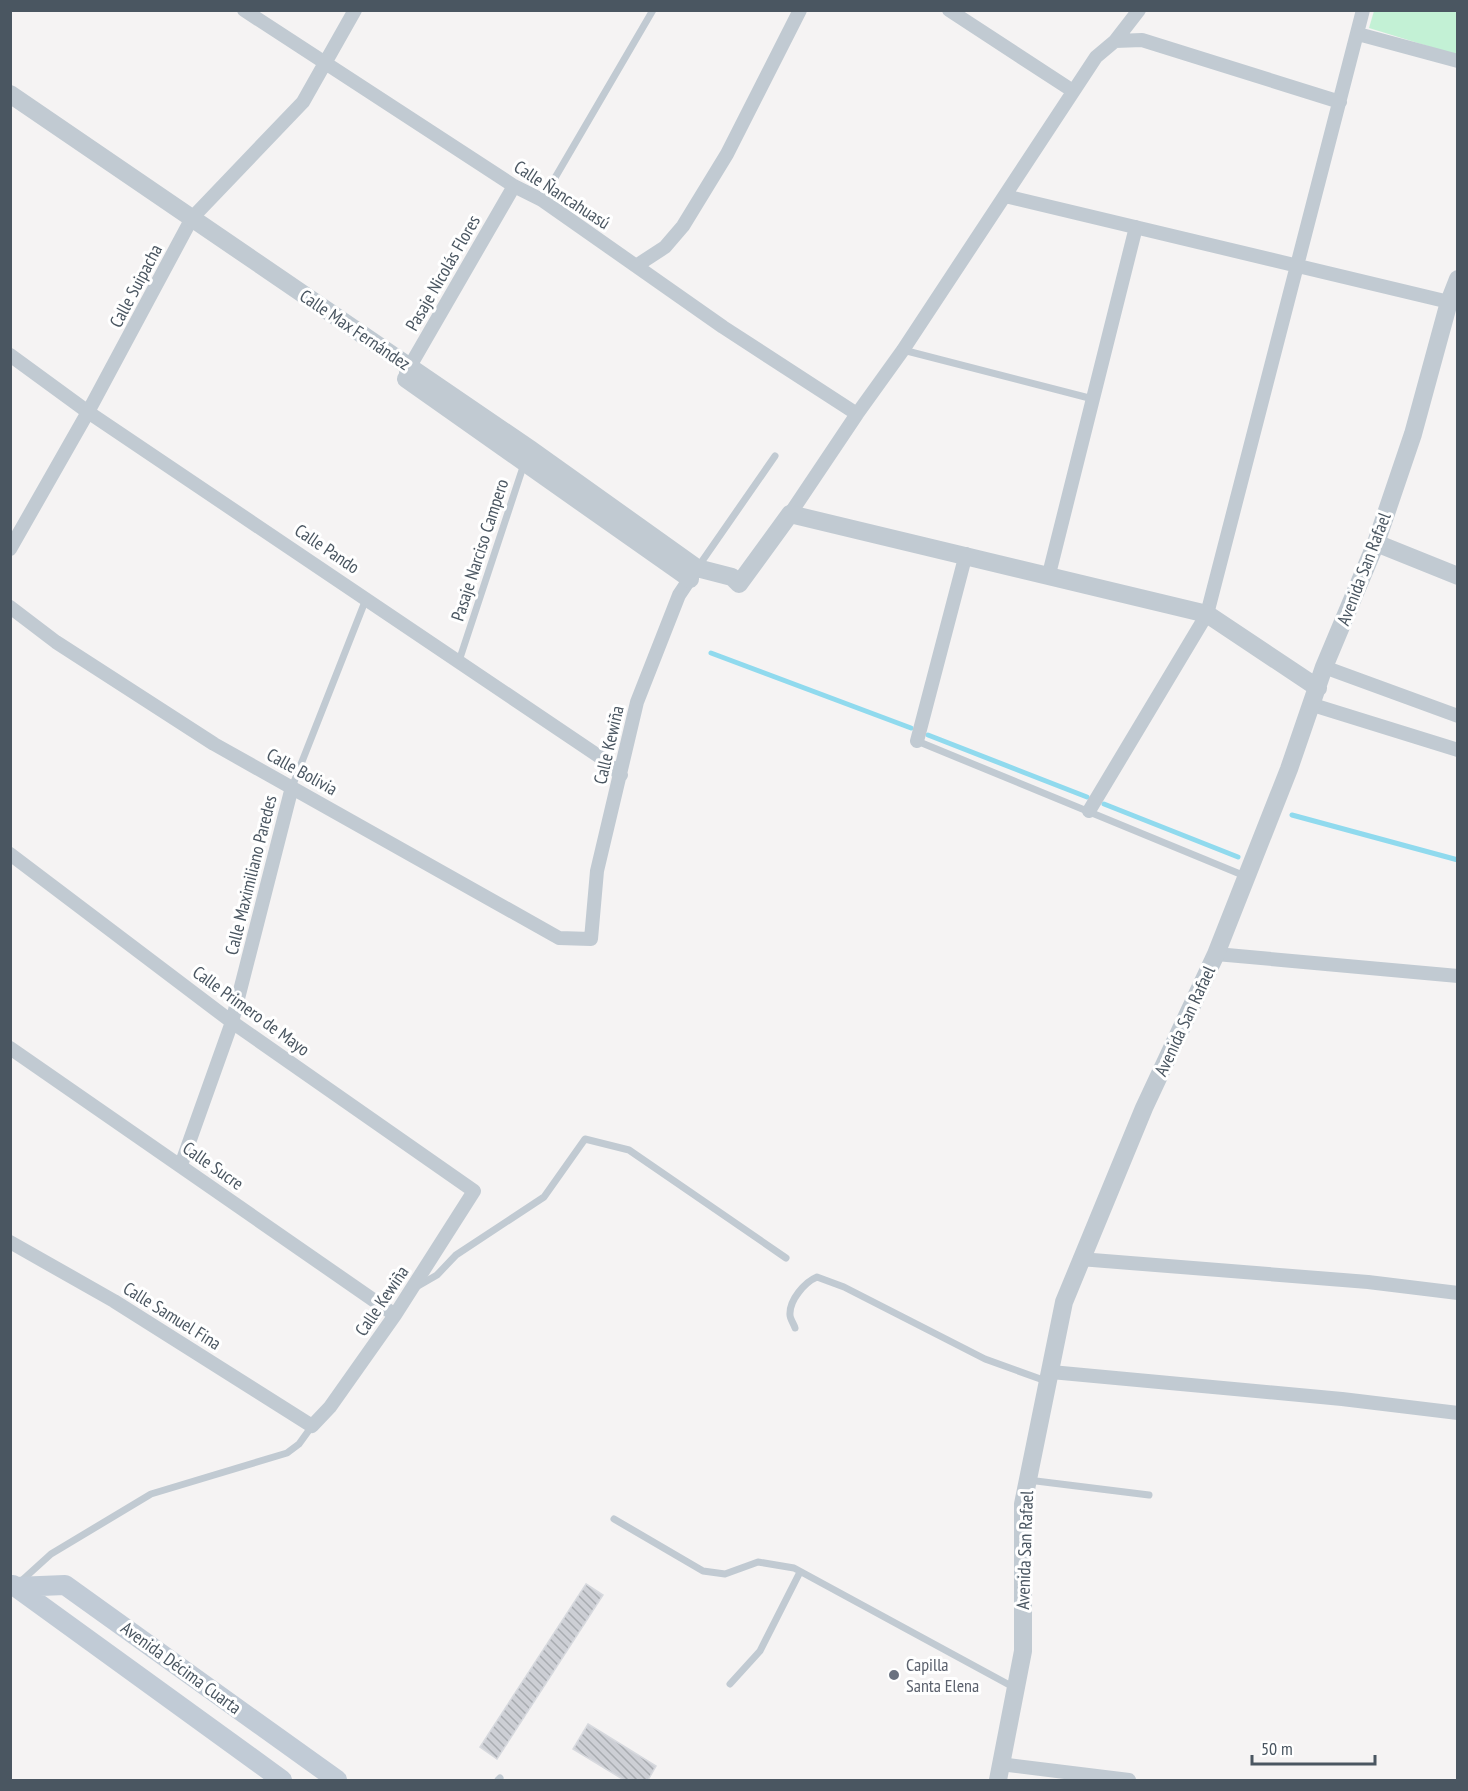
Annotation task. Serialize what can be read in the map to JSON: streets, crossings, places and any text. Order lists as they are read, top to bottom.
{
  "streets": {
    "main road": ["Avenida Décima Cuarta"],
    "street": [
      "Calle Ñancahuasú",
      "Pasaje Nicolás Flores",
      "Calle Suipacha",
      "Calle Max Fernández",
      "Calle Pando",
      "Avenida San Rafael",
      "Calle Kewiña",
      "Calle Bolivia",
      "Calle Maximiliano Paredes",
      "Calle Primero de Mayo",
      "Calle Sucre",
      "Calle Samuel Fina"
    ],
    "lane": ["Pasaje Narciso Campero"]
  },
  "crossings": [
    ["Calle Ñancahuasú", "Pasaje Nicolás Flores"],
    ["Calle Ñancahuasú", "Calle Suipacha"],
    ["Pasaje Nicolás Flores", "Calle Max Fernández"],
    ["Calle Suipacha", "Calle Max Fernández"],
    ["Calle Suipacha", "Calle Pando"],
    ["Calle Max Fernández", "Pasaje Narciso Campero"],
    ["Calle Max Fernández", "Calle Kewiña"],
    ["Calle Pando", "Pasaje Narciso Campero"],
    ["Calle Pando", "Calle Kewiña"],
    ["Calle Pando", "Calle Maximiliano Paredes"],
    ["Calle Kewiña", "Calle Bolivia"],
    ["Calle Kewiña", "Calle Primero de Mayo"],
    ["Calle Kewiña", "Calle Sucre"],
    ["Calle Kewiña", "Calle Samuel Fina"],
    ["Calle Bolivia", "Calle Maximiliano Paredes"],
    ["Calle Maximiliano Paredes", "Calle Primero de Mayo"],
    ["Calle Maximiliano Paredes", "Calle Sucre"]
  ],
  "places": ["Capilla Santa Elena"],
  "scale_bar": "50 m"
}
